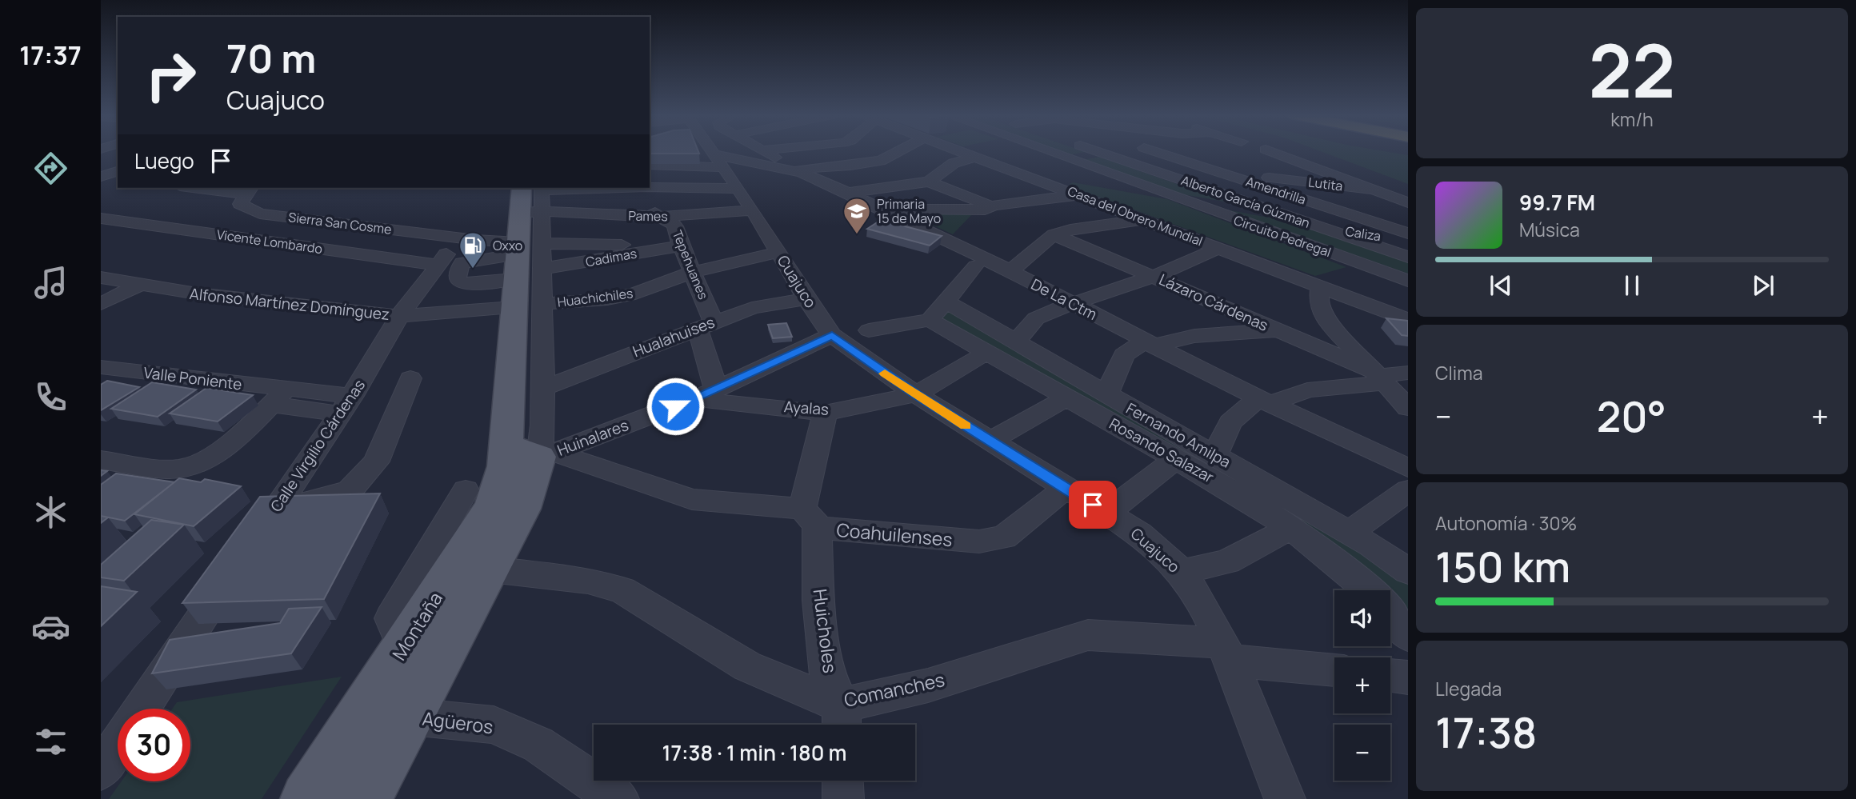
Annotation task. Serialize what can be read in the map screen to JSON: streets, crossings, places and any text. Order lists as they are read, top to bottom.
{
  "streets": {
    "main road": ["Montaña"],
    "street": [
      "Lutita",
      "Amendrilla",
      "Alberto García Gúzman",
      "Pames",
      "Casa del Obrero Mundial",
      "Sierra San Cosme",
      "Caliza",
      "Circuito Pedregal",
      "Vicente Lombardo",
      "Cadimas",
      "Tepehuanes",
      "Cuajuco",
      "Huachichiles",
      "De La Ctm",
      "Lázaro Cárdenas",
      "Alfonso Martínez Domínguez",
      "Hualahuises",
      "Valle Poniente",
      "Ayalas",
      "Fernando Amilpa",
      "Huinalares",
      "Calle Virgilio Cárdenas",
      "Rosando Salazar",
      "Coahuilenses",
      "Huicholes",
      "Comanches",
      "Agüeros"
    ]
  },
  "crossings": [
    ["Lutita", "Amendrilla"],
    ["Alberto García Gúzman", "Caliza"],
    ["Alberto García Gúzman", "Circuito Pedregal"],
    ["Pames", "Sierra San Cosme"],
    ["Pames", "Tepehuanes"],
    ["Pames", "Cuajuco"],
    ["Pames", "Montaña"],
    ["Sierra San Cosme", "Vicente Lombardo"],
    ["Sierra San Cosme", "Calle Virgilio Cárdenas"],
    ["Sierra San Cosme", "Montaña"],
    ["Vicente Lombardo", "Calle Virgilio Cárdenas"],
    ["Cadimas", "Tepehuanes"],
    ["Cadimas", "Cuajuco"],
    ["Cadimas", "Huachichiles"],
    ["Cadimas", "Montaña"],
    ["Tepehuanes", "Huachichiles"],
    ["Tepehuanes", "Hualahuises"],
    ["Tepehuanes", "Ayalas"],
    ["Tepehuanes", "Huinalares"],
    ["Cuajuco", "Huachichiles"],
    ["Cuajuco", "Hualahuises"],
    ["Cuajuco", "Ayalas"],
    ["Cuajuco", "Huinalares"],
    ["Cuajuco", "Coahuilenses"],
    ["Cuajuco", "Comanches"],
    ["Huachichiles", "Montaña"],
    ["Alfonso Martínez Domínguez", "Calle Virgilio Cárdenas"],
    ["Alfonso Martínez Domínguez", "Montaña"],
    ["Hualahuises", "Montaña"],
    ["Valle Poniente", "Calle Virgilio Cárdenas"],
    ["Ayalas", "Huinalares"],
    ["Ayalas", "Rosando Salazar"],
    ["Ayalas", "Huicholes"],
    ["Fernando Amilpa", "Rosando Salazar"],
    ["Huinalares", "Coahuilenses"],
    ["Huinalares", "Montaña"],
    ["Coahuilenses", "Montaña"],
    ["Coahuilenses", "Huicholes"],
    ["Montaña", "Comanches"],
    ["Montaña", "Agüeros"],
    ["Huicholes", "Comanches"]
  ],
  "places": {
    "school or university": ["Primaria 15 de Mayo"],
    "fuel station": ["Oxxo"]
  },
  "page": {
    "tabs": "17:37",
    "tile": [
      ["22", "km/h"],
      "Clima",
      ["Autonomía · 30%", "150 km"],
      ["Llegada", "17:38"]
    ],
    "turn": ["70 m", "Cuajuco"],
    "then": "Luego",
    "song": ["99.7 FM", "Música"],
    "heat": ["−", "20°", "+"],
    "map_buttons": ["+", "−"],
    "limit": "30",
    "trip": "17:38 · 1 min · 180 m"
  }
}
